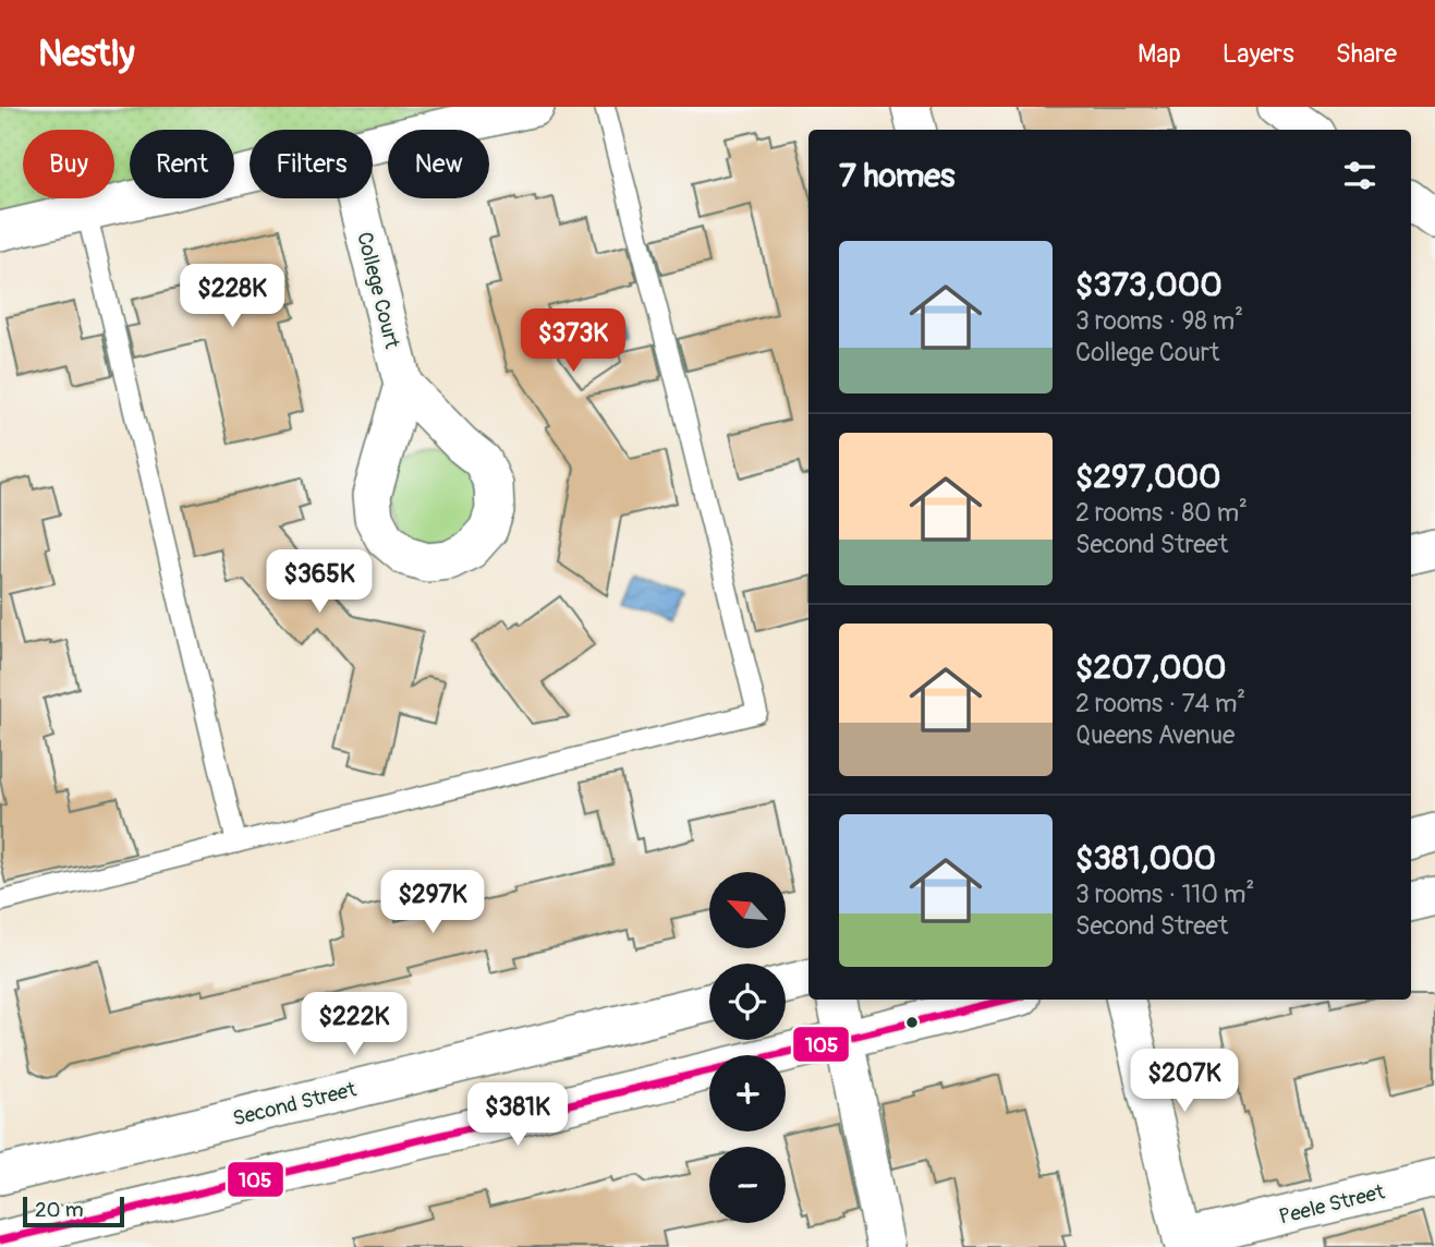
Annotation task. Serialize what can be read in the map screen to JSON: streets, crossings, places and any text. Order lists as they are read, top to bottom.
{
  "streets": {
    "street": ["College Court", "Second Street", "Peele Street"]
  },
  "lines": ["transit line 105"],
  "scale_bar": "20 m",
  "north": "top left",
  "page": {
    "header": "Nestly",
    "nav": ["Map", "Layers", "Share"],
    "chip": [
      "Buy",
      "Rent",
      "Filters",
      "New"
    ],
    "heading": "7 homes",
    "list": [
      {
        "name": "$373,000",
        "note": "3 rooms · 98 m² · College Court"
      },
      {
        "name": "$297,000",
        "note": "2 rooms · 80 m² · Second Street"
      },
      {
        "name": "$207,000",
        "note": "2 rooms · 74 m² · Queens Avenue"
      },
      {
        "name": "$381,000",
        "note": "3 rooms · 110 m² · Second Street"
      }
    ],
    "price": [
      "$228K",
      "$373K",
      "$365K",
      "$297K",
      "$222K",
      "$207K",
      "$381K"
    ],
    "map_buttons": ["+", "−"],
    "scale": "20 m"
  }
}
